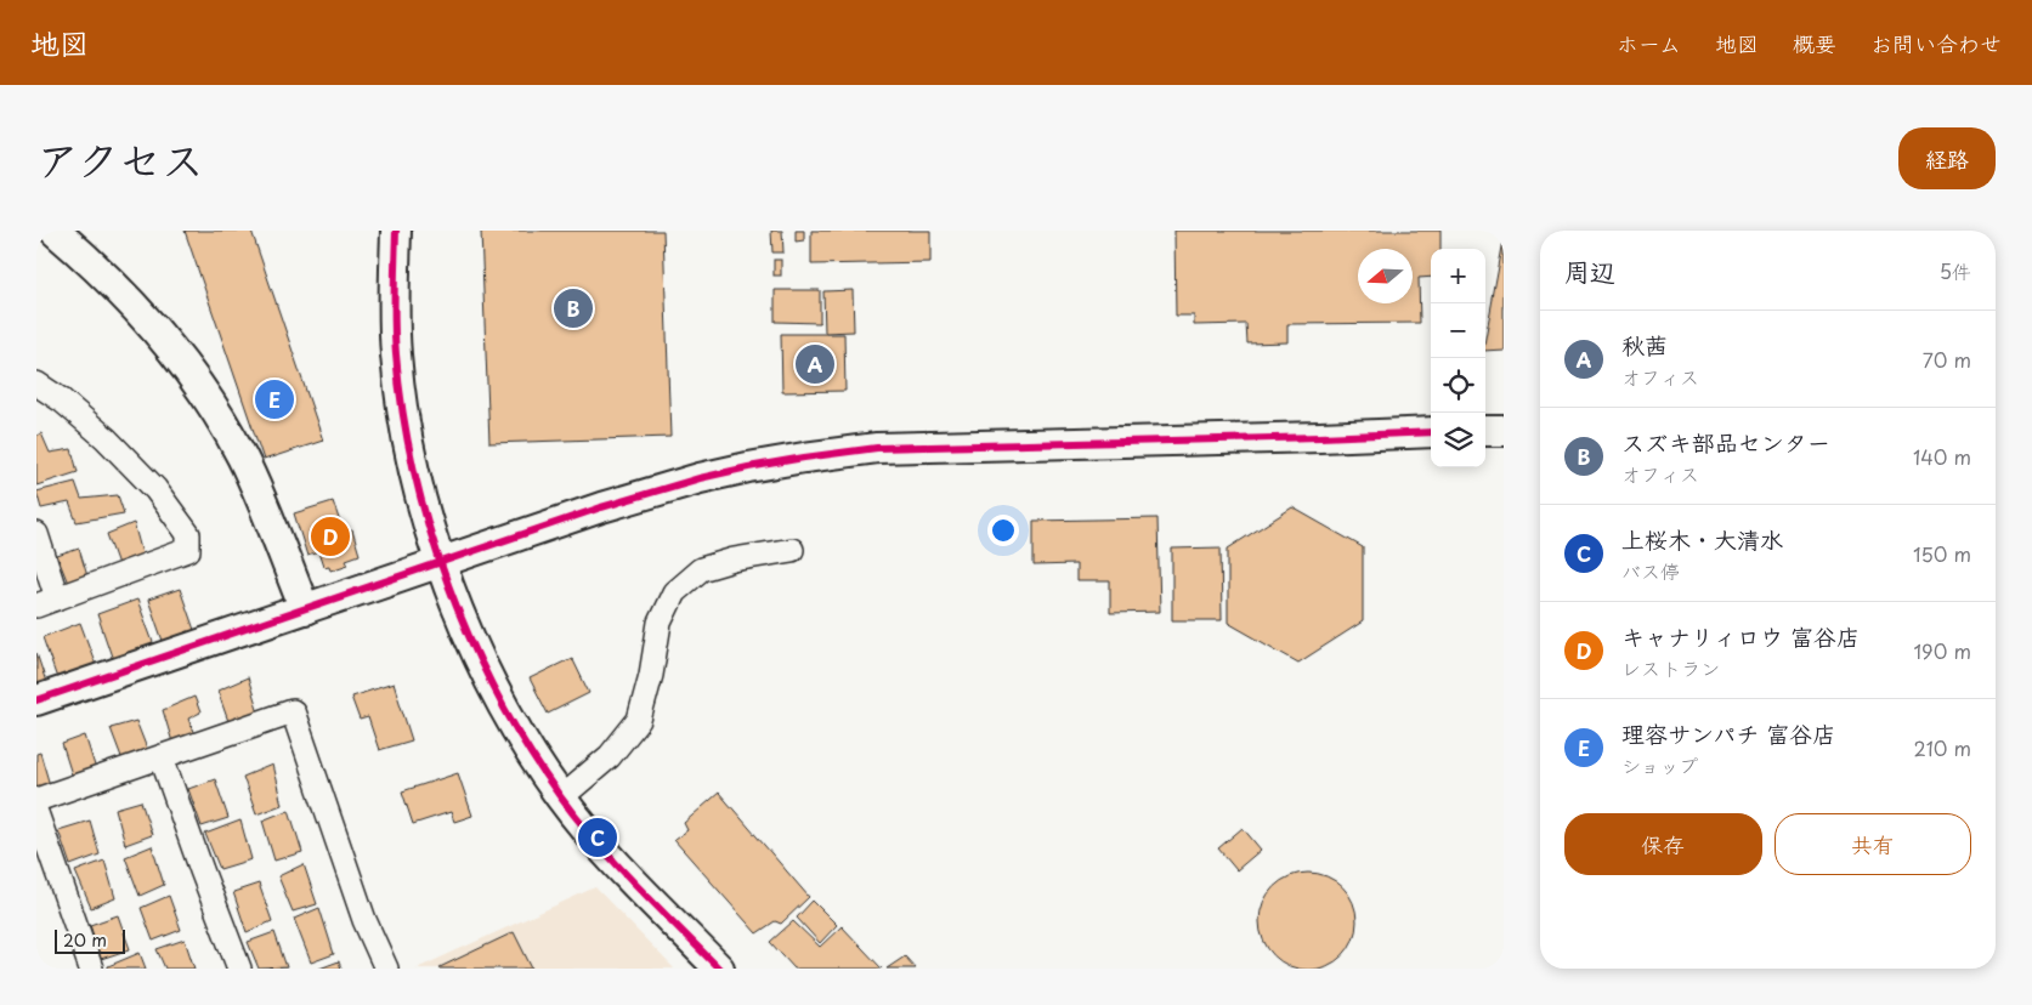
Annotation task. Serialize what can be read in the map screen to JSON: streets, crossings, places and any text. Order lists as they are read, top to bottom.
{
  "scale_bar": "20 m",
  "north": "left",
  "page": {
    "header": "地図",
    "nav": [
      "ホーム",
      "地図",
      "概要",
      "お問い合わせ"
    ],
    "title": "アクセス",
    "buttons": [
      "経路",
      ["保存", "共有"]
    ],
    "heading": ["周辺", "5件"],
    "map_buttons": ["+", "−"],
    "pins": [
      "B",
      "A",
      "E",
      "D",
      "C"
    ],
    "list": [
      {
        "mark": "A",
        "name": "秋茜",
        "note": "オフィス",
        "value": "70 m"
      },
      {
        "mark": "B",
        "name": "スズキ部品センター",
        "note": "オフィス",
        "value": "140 m"
      },
      {
        "mark": "C",
        "name": "上桜木・大清水",
        "note": "バス停",
        "value": "150 m"
      },
      {
        "mark": "D",
        "name": "キャナリィロウ 富谷店",
        "note": "レストラン",
        "value": "190 m"
      },
      {
        "mark": "E",
        "name": "理容サンパチ 富谷店",
        "note": "ショップ",
        "value": "210 m"
      }
    ],
    "scale": "20 m"
  }
}
